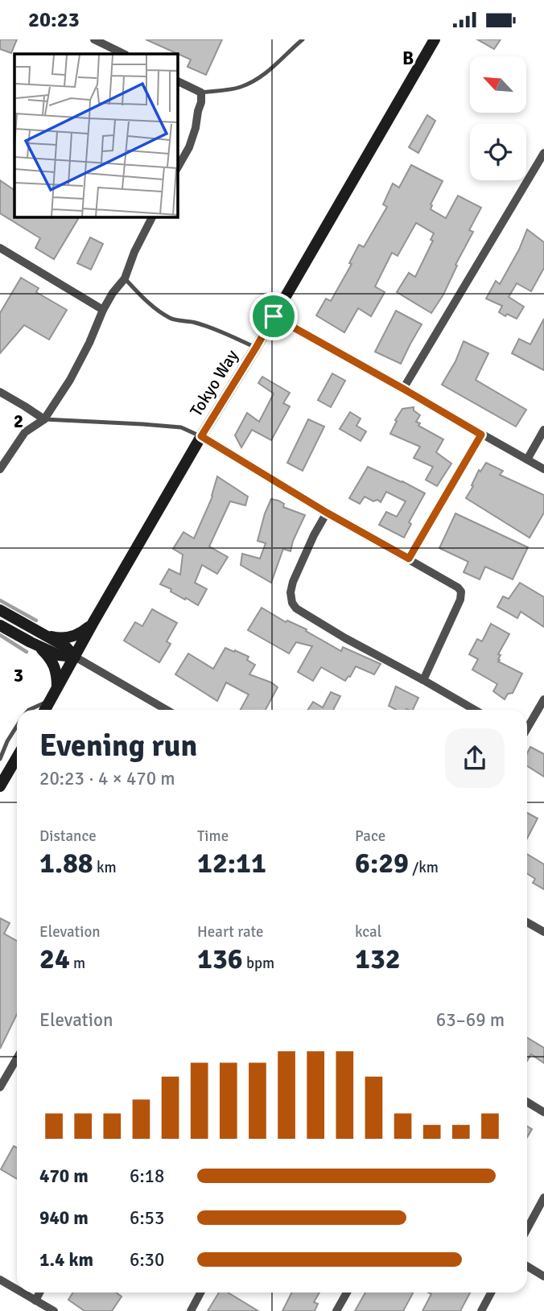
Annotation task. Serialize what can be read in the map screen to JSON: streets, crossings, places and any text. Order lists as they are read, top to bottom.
{
  "streets": {
    "street": ["Tokyo Way"]
  },
  "north": "top left",
  "page": {
    "status": "20:23",
    "heading": ["Evening run", "20:23 · 4 × 470 m"],
    "stats": [
      ["Distance", "1.88 km"],
      ["Time", "12:11"],
      ["Pace", "6:29 /km"],
      ["Elevation", "24 m"],
      ["Heart rate", "136 bpm"],
      ["kcal", "132"]
    ],
    "chart": ["Elevation", "63–69 m"],
    "list": [
      {
        "name": "470 m",
        "note": "6:18"
      },
      {
        "name": "940 m",
        "note": "6:53"
      },
      {
        "name": "1.4 km",
        "note": "6:30"
      }
    ]
  },
  "grid": {
    "columns": ["B"],
    "rows": ["2", "3"]
  }
}
